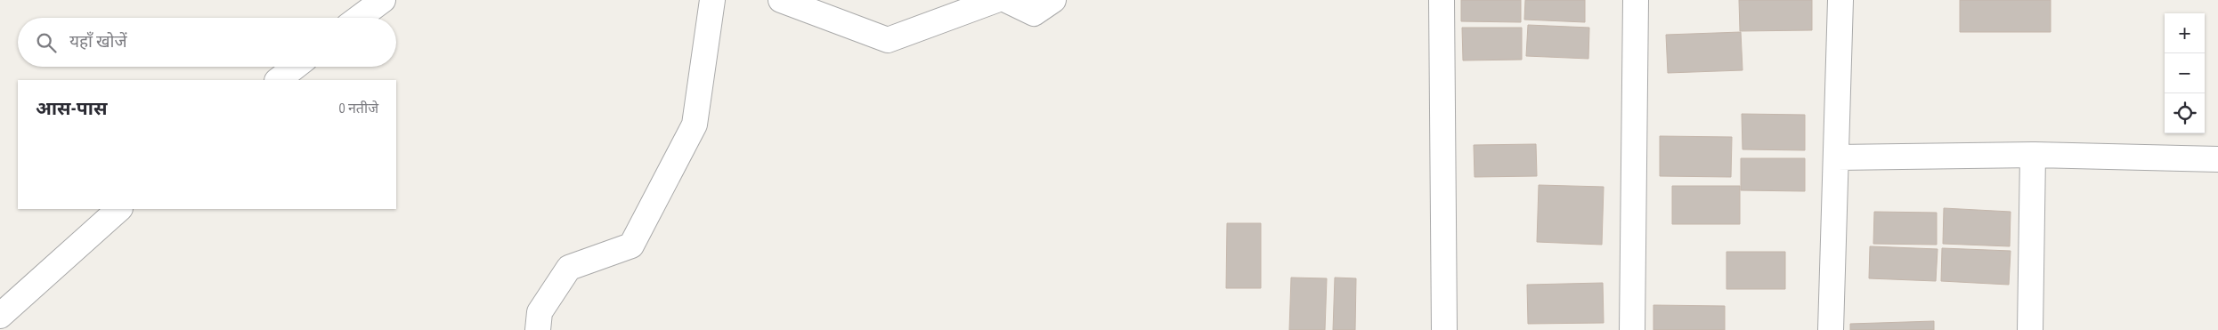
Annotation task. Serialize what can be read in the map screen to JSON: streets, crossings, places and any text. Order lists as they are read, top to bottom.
{
  "page": {
    "map_buttons": ["+", "−"],
    "search": "यहाँ खोजें",
    "heading": ["आस-पास", "0 नतीजे"]
  }
}
